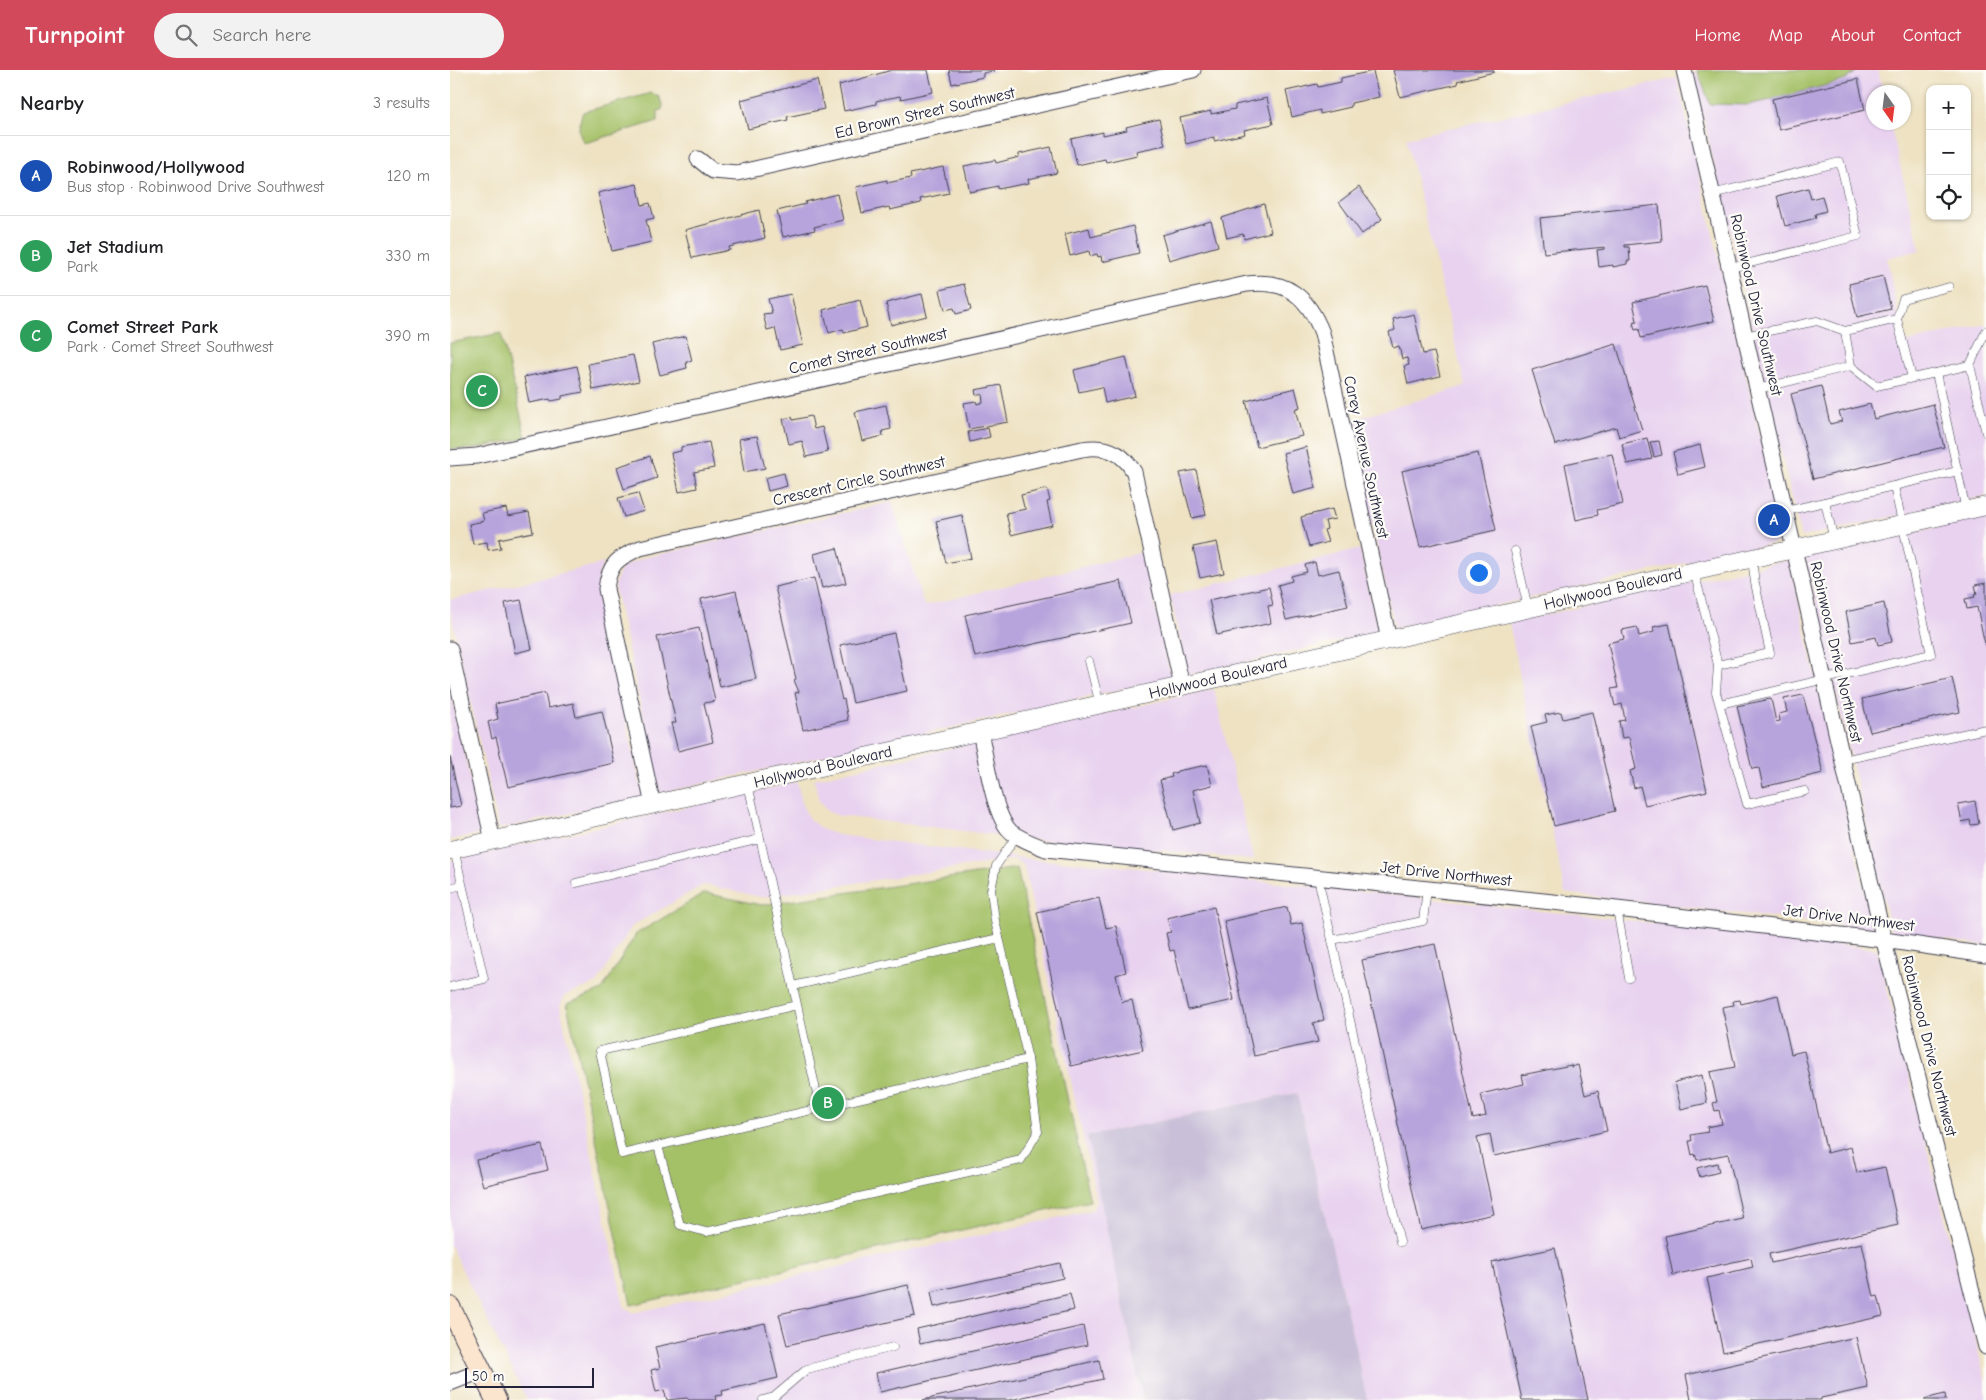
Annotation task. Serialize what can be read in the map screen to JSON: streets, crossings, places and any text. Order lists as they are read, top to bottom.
{
  "streets": {
    "street": [
      "Ed Brown Street Southwest",
      "Robinwood Drive Southwest",
      "Comet Street Southwest",
      "Carey Avenue Southwest",
      "Crescent Circle Southwest",
      "Hollywood Boulevard",
      "Robinwood Drive Northwest",
      "Jet Drive Northwest"
    ]
  },
  "crossings": [
    ["Robinwood Drive Southwest", "Hollywood Boulevard"],
    ["Robinwood Drive Southwest", "Robinwood Drive Northwest"],
    ["Comet Street Southwest", "Carey Avenue Southwest"],
    ["Carey Avenue Southwest", "Hollywood Boulevard"],
    ["Crescent Circle Southwest", "Hollywood Boulevard"],
    ["Hollywood Boulevard", "Robinwood Drive Northwest"],
    ["Hollywood Boulevard", "Jet Drive Northwest"],
    ["Robinwood Drive Northwest", "Jet Drive Northwest"]
  ],
  "scale_bar": "50 m",
  "north": "bottom",
  "page": {
    "header": "Turnpoint",
    "search": "Search here",
    "nav": [
      "Home",
      "Map",
      "About",
      "Contact"
    ],
    "heading": ["Nearby", "3 results"],
    "map_buttons": ["+", "−"],
    "list": [
      {
        "mark": "A",
        "name": "Robinwood/Hollywood",
        "note": "Bus stop · Robinwood Drive Southwest",
        "value": "120 m"
      },
      {
        "mark": "B",
        "name": "Jet Stadium",
        "note": "Park",
        "value": "330 m"
      },
      {
        "mark": "C",
        "name": "Comet Street Park",
        "note": "Park · Comet Street Southwest",
        "value": "390 m"
      }
    ],
    "pins": ["C", "A", "B"],
    "scale": "50 m"
  }
}
